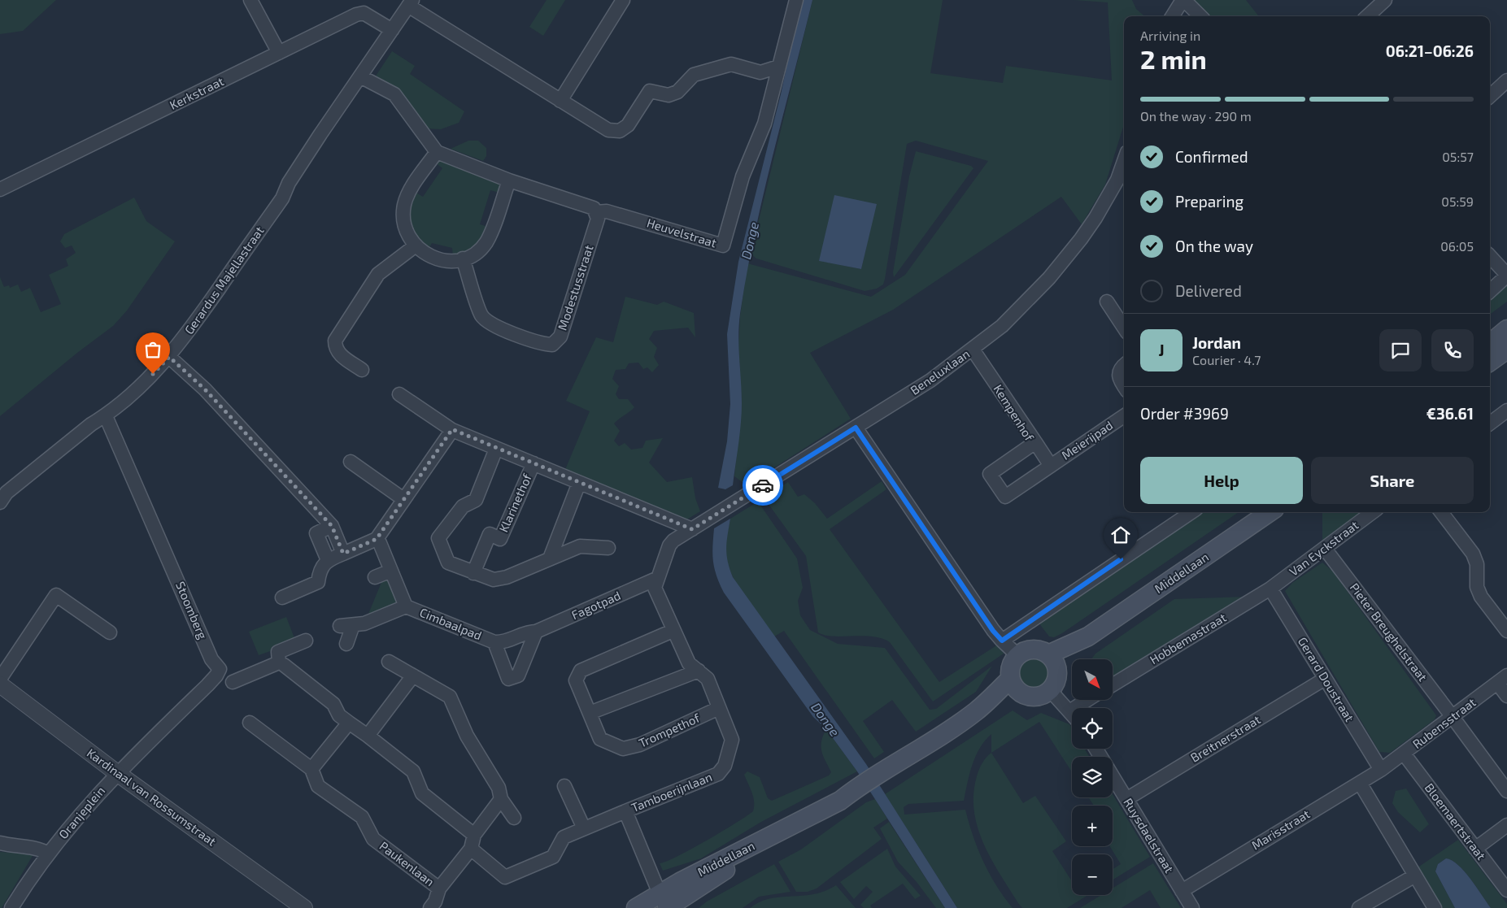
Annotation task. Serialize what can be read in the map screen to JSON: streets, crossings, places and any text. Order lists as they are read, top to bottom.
{
  "streets": {
    "main road": ["Middellaan"],
    "street": [
      "Kerkstraat",
      "Heuvelstraat",
      "Gerardus Majellastraat",
      "Modestusstraat",
      "Beneluxlaan",
      "Kempenhof",
      "Meierijpad",
      "Klarinethof",
      "Van Eyckstraat",
      "Fagotpad",
      "Stoomberg",
      "Cimbaalpad",
      "Pieter Breughelstraat",
      "Hobbemastraat",
      "Gerard Doustraat",
      "Rubensstraat",
      "Trompethof",
      "Breitnerstraat",
      "Tamboerijnlaan",
      "Kardinaal van Rossumstraat",
      "Oranjeplein",
      "Bloemaertstraat",
      "Marisstraat",
      "Ruysdaelstraat",
      "Paukenlaan"
    ]
  },
  "crossings": [
    ["Heuvelstraat", "Modestusstraat"],
    ["Gerardus Majellastraat", "Stoomberg"],
    ["Beneluxlaan", "Kempenhof"],
    ["Beneluxlaan", "Tamboerijnlaan"],
    ["Kempenhof", "Meierijpad"],
    ["Van Eyckstraat", "Pieter Breughelstraat"],
    ["Van Eyckstraat", "Hobbemastraat"],
    ["Van Eyckstraat", "Gerard Doustraat"],
    ["Middellaan", "Tamboerijnlaan"],
    ["Fagotpad", "Cimbaalpad"],
    ["Fagotpad", "Tamboerijnlaan"],
    ["Stoomberg", "Kardinaal van Rossumstraat"],
    ["Stoomberg", "Oranjeplein"],
    ["Pieter Breughelstraat", "Rubensstraat"],
    ["Hobbemastraat", "Gerard Doustraat"],
    ["Gerard Doustraat", "Rubensstraat"],
    ["Gerard Doustraat", "Breitnerstraat"],
    ["Gerard Doustraat", "Marisstraat"],
    ["Rubensstraat", "Bloemaertstraat"],
    ["Rubensstraat", "Marisstraat"],
    ["Trompethof", "Tamboerijnlaan"],
    ["Breitnerstraat", "Ruysdaelstraat"],
    ["Kardinaal van Rossumstraat", "Oranjeplein"],
    ["Marisstraat", "Ruysdaelstraat"]
  ],
  "water": ["Donge"],
  "north": "bottom right",
  "page": {
    "heading": ["2 min", "Arriving in", "06:21–06:26"],
    "panel": [
      "Jordan",
      "Courier · 4.7",
      "Order #3969",
      "€36.61"
    ],
    "bar": "On the way · 290 m",
    "list": [
      ["Confirmed", "05:57"],
      ["Preparing", "05:59"],
      ["On the way", "06:05"],
      "Delivered"
    ],
    "round": "J",
    "buttons": ["Help", "Share"],
    "map_buttons": ["+", "−"]
  }
}
